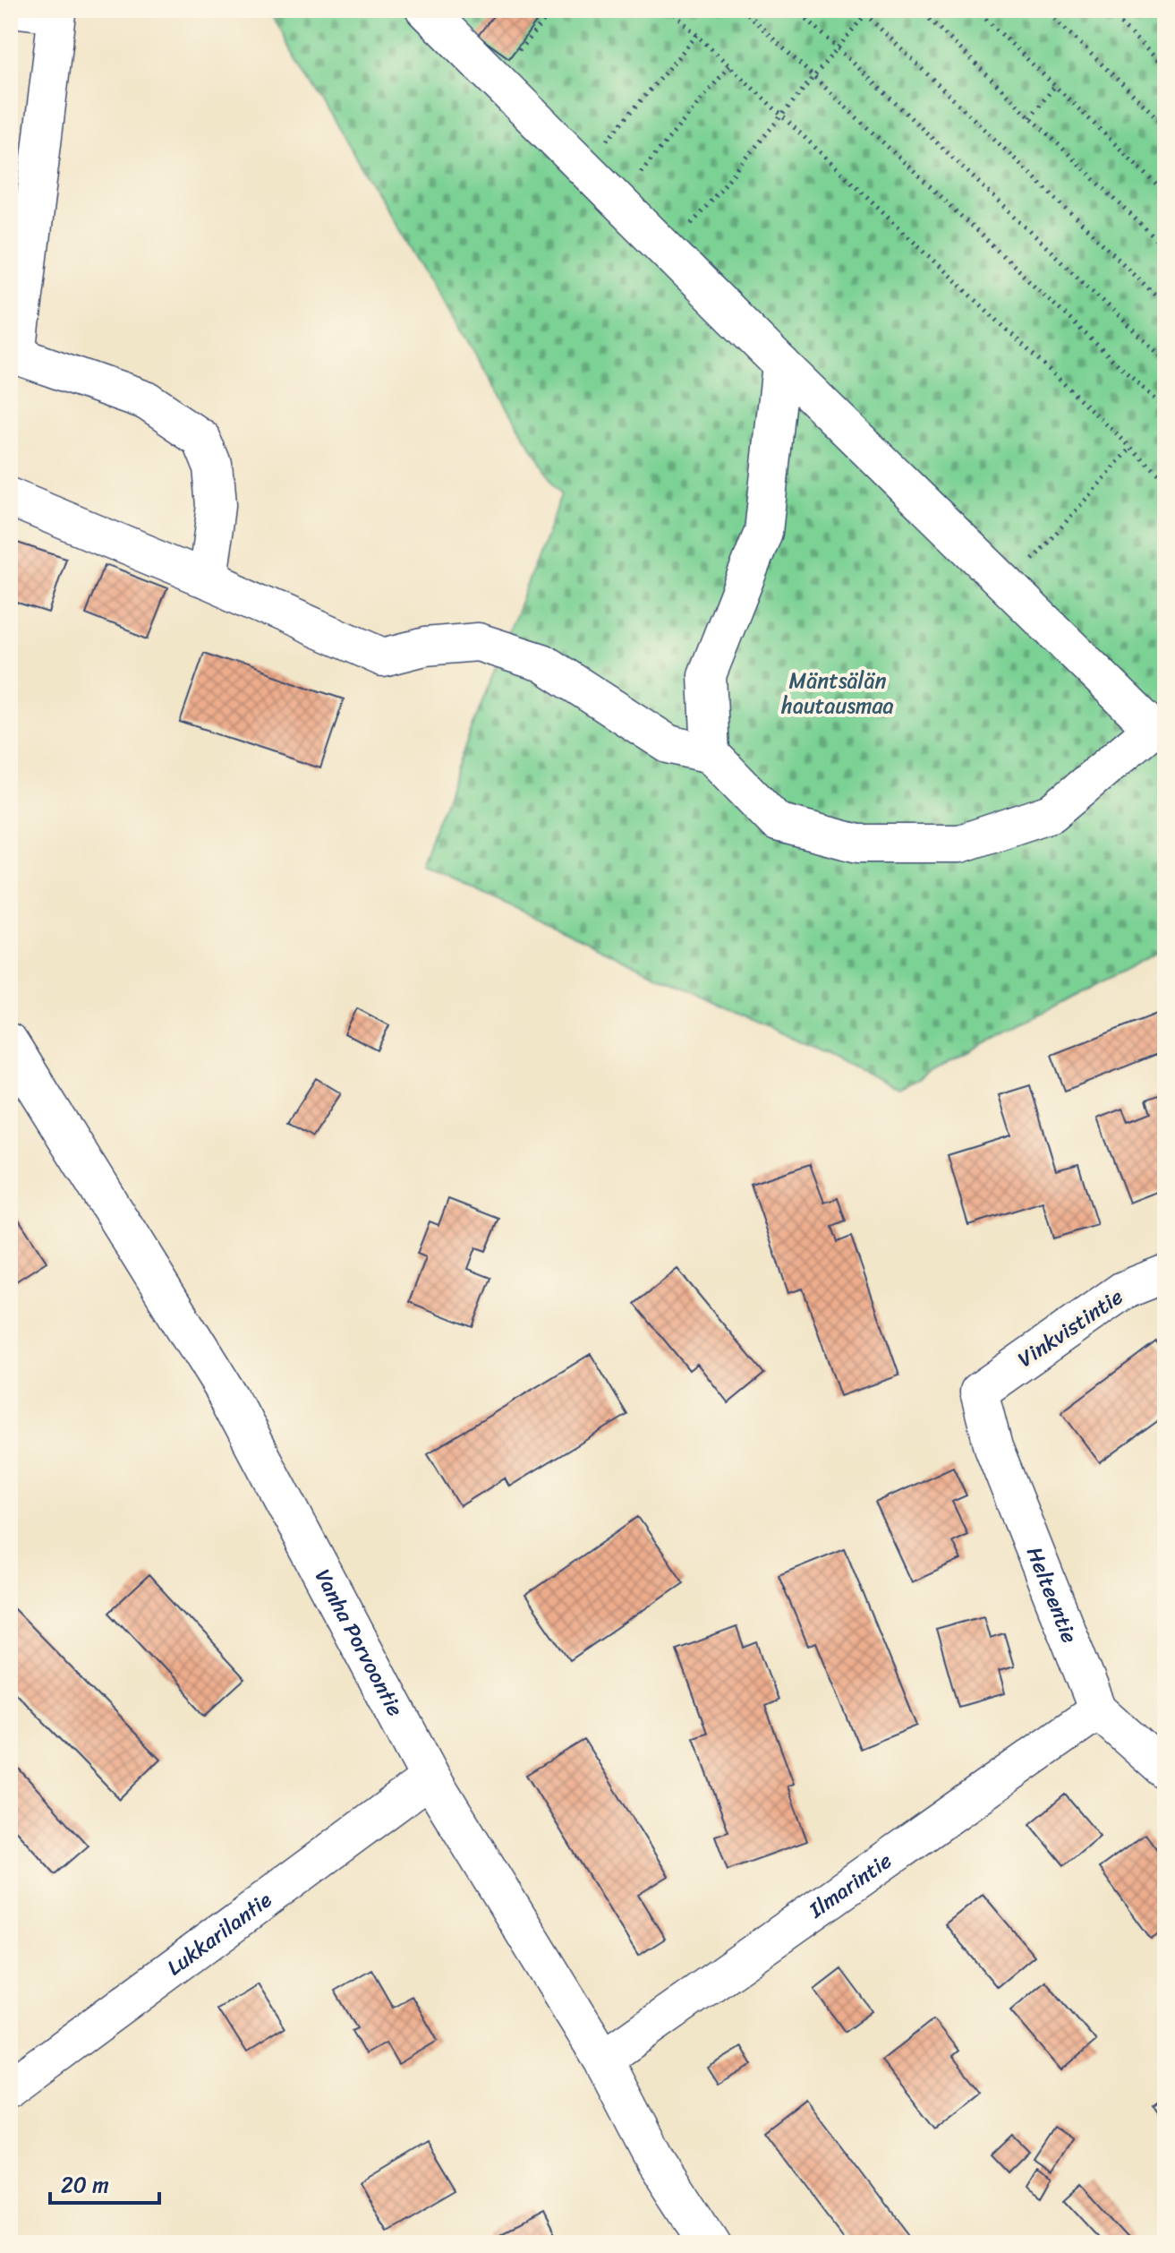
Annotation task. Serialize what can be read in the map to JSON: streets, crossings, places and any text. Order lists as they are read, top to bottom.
{
  "streets": {
    "main road": ["Vanha Porvoontie"],
    "street": [
      "Vinkvistintie",
      "Helteentie",
      "Ilmarintie",
      "Lukkarilantie"
    ]
  },
  "crossings": [
    ["Vinkvistintie", "Helteentie"],
    ["Helteentie", "Ilmarintie"],
    ["Vanha Porvoontie", "Ilmarintie"],
    ["Vanha Porvoontie", "Lukkarilantie"]
  ],
  "parks": ["Mäntsälän hautausmaa"],
  "scale_bar": "20 m"
}
